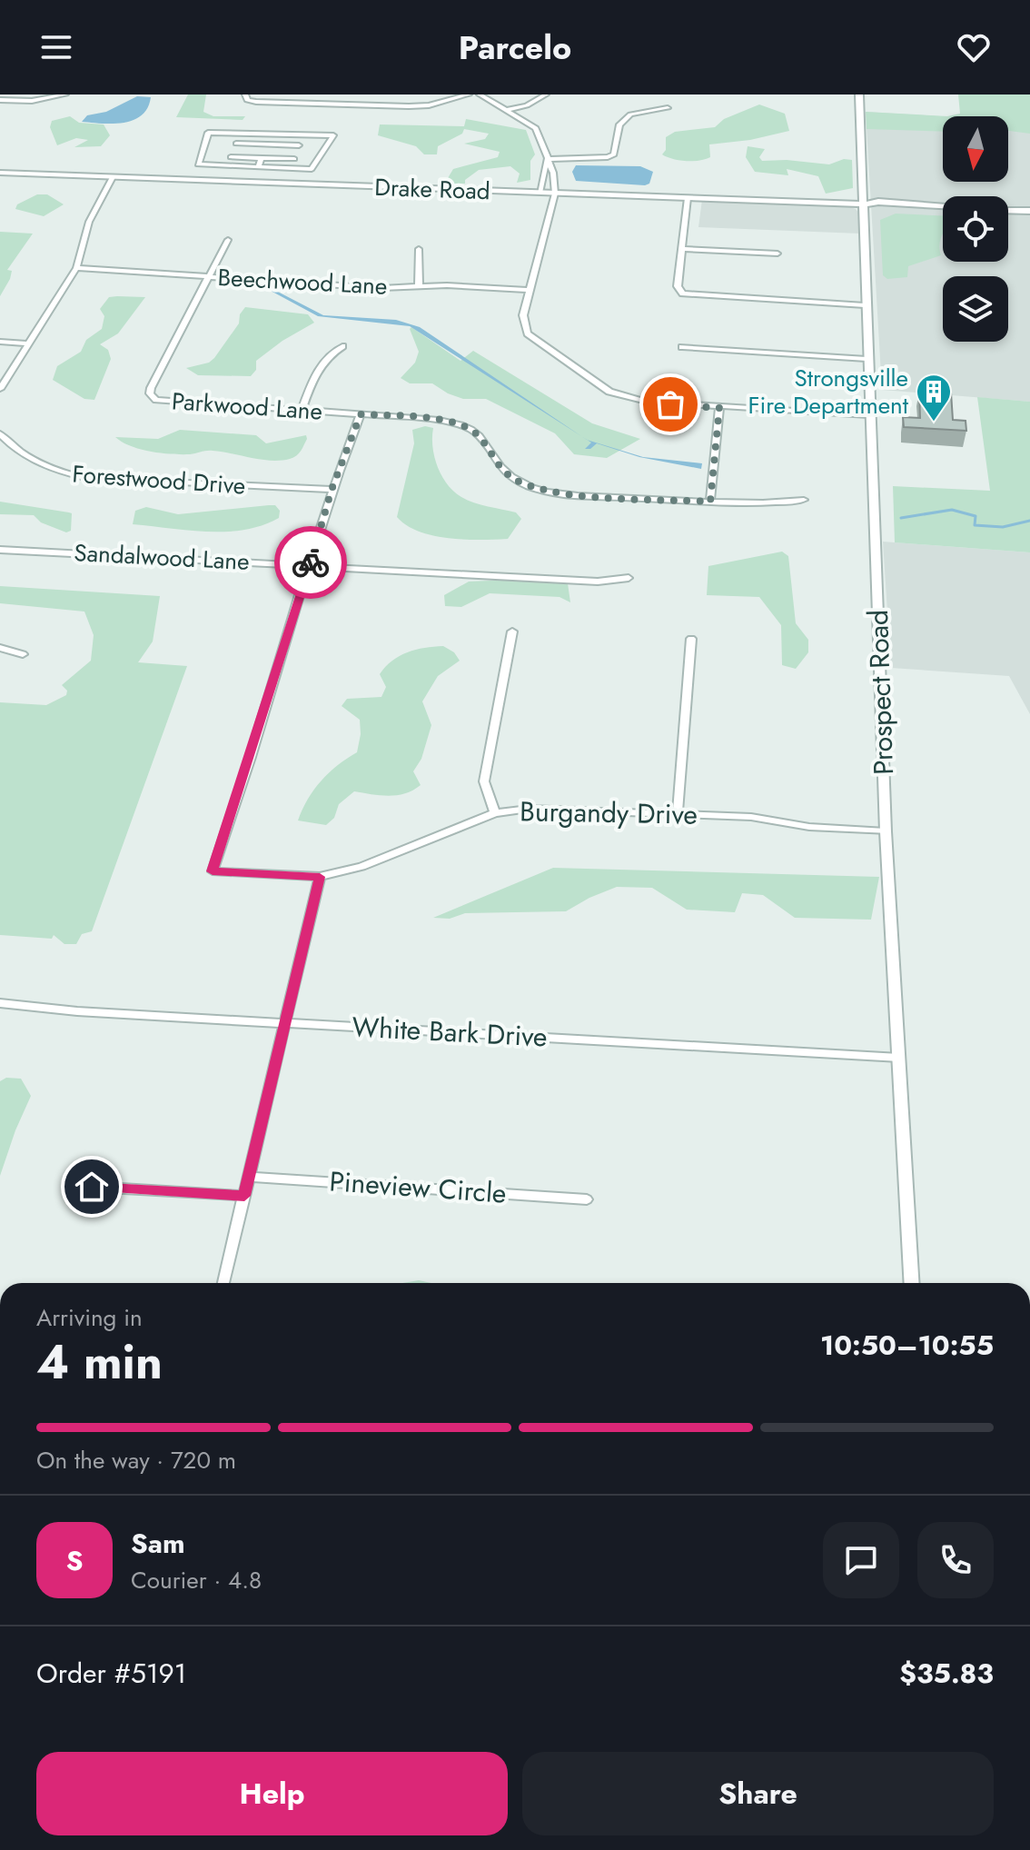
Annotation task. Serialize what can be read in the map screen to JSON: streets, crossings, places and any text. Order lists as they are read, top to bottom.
{
  "streets": {
    "street": [
      "Drake Road",
      "Beechwood Lane",
      "Parkwood Lane",
      "Forestwood Drive",
      "Sandalwood Lane",
      "Prospect Road",
      "Burgandy Drive",
      "White Bark Drive",
      "Pineview Circle"
    ]
  },
  "crossings": [
    ["Drake Road", "Prospect Road"],
    ["Beechwood Lane", "Parkwood Lane"],
    ["Sandalwood Lane", "Burgandy Drive"],
    ["Prospect Road", "Burgandy Drive"],
    ["Prospect Road", "White Bark Drive"]
  ],
  "places": {
    "building": ["Strongsville Fire Department"]
  },
  "north": "bottom",
  "page": {
    "header": "Parcelo",
    "heading": ["4 min", "Arriving in", "10:50–10:55"],
    "panel": [
      "Sam",
      "Courier · 4.8",
      "Order #5191",
      "$35.83"
    ],
    "bar": "On the way · 720 m",
    "round": "S",
    "buttons": ["Help", "Share"]
  }
}
